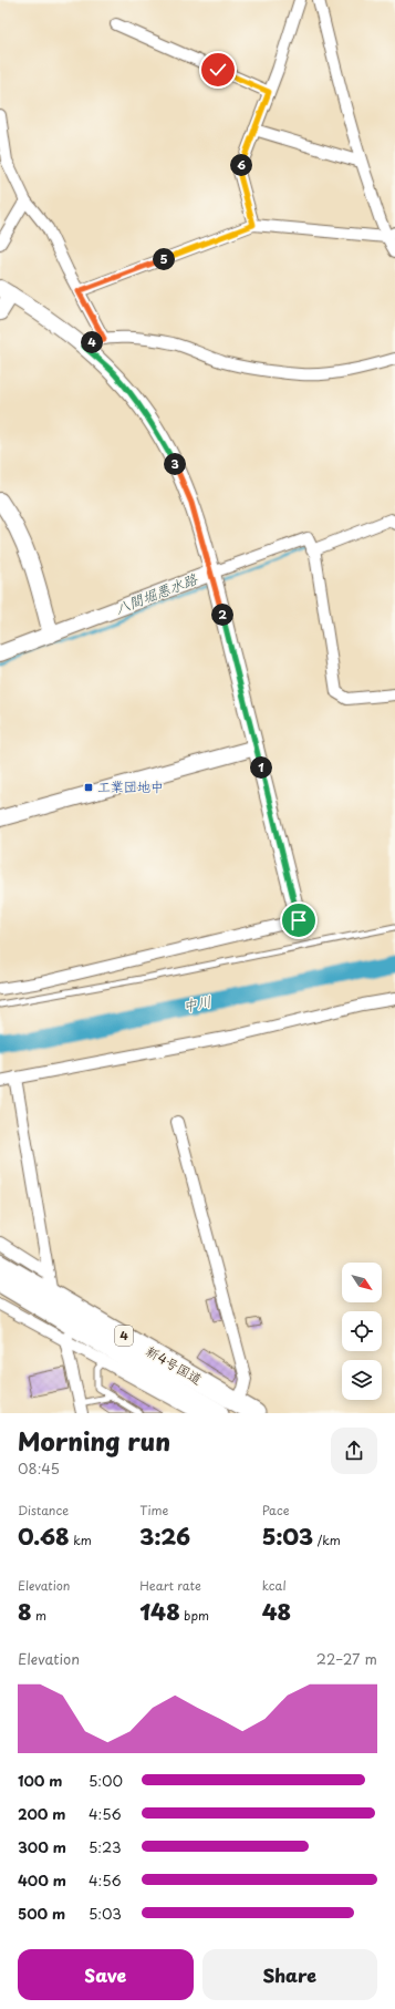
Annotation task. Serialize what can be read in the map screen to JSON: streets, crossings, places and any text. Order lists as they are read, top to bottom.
{
  "streets": {
    "highway": ["4", "新4号国道"]
  },
  "water": ["八間堀悪水路", "中川"],
  "places": {
    "transit": ["工業団地中"]
  },
  "north": "bottom right",
  "page": {
    "pins": [
      "6",
      "5",
      "4",
      "3",
      "2",
      "1"
    ],
    "heading": ["Morning run", "08:45"],
    "stats": [
      ["Distance", "0.68 km"],
      ["Time", "3:26"],
      ["Pace", "5:03 /km"],
      ["Elevation", "8 m"],
      ["Heart rate", "148 bpm"],
      ["kcal", "48"]
    ],
    "chart": ["Elevation", "22–27 m"],
    "list": [
      {
        "name": "100 m",
        "note": "5:00"
      },
      {
        "name": "200 m",
        "note": "4:56"
      },
      {
        "name": "300 m",
        "note": "5:23"
      },
      {
        "name": "400 m",
        "note": "4:56"
      },
      {
        "name": "500 m",
        "note": "5:03"
      }
    ],
    "buttons": ["Save", "Share"]
  }
}
